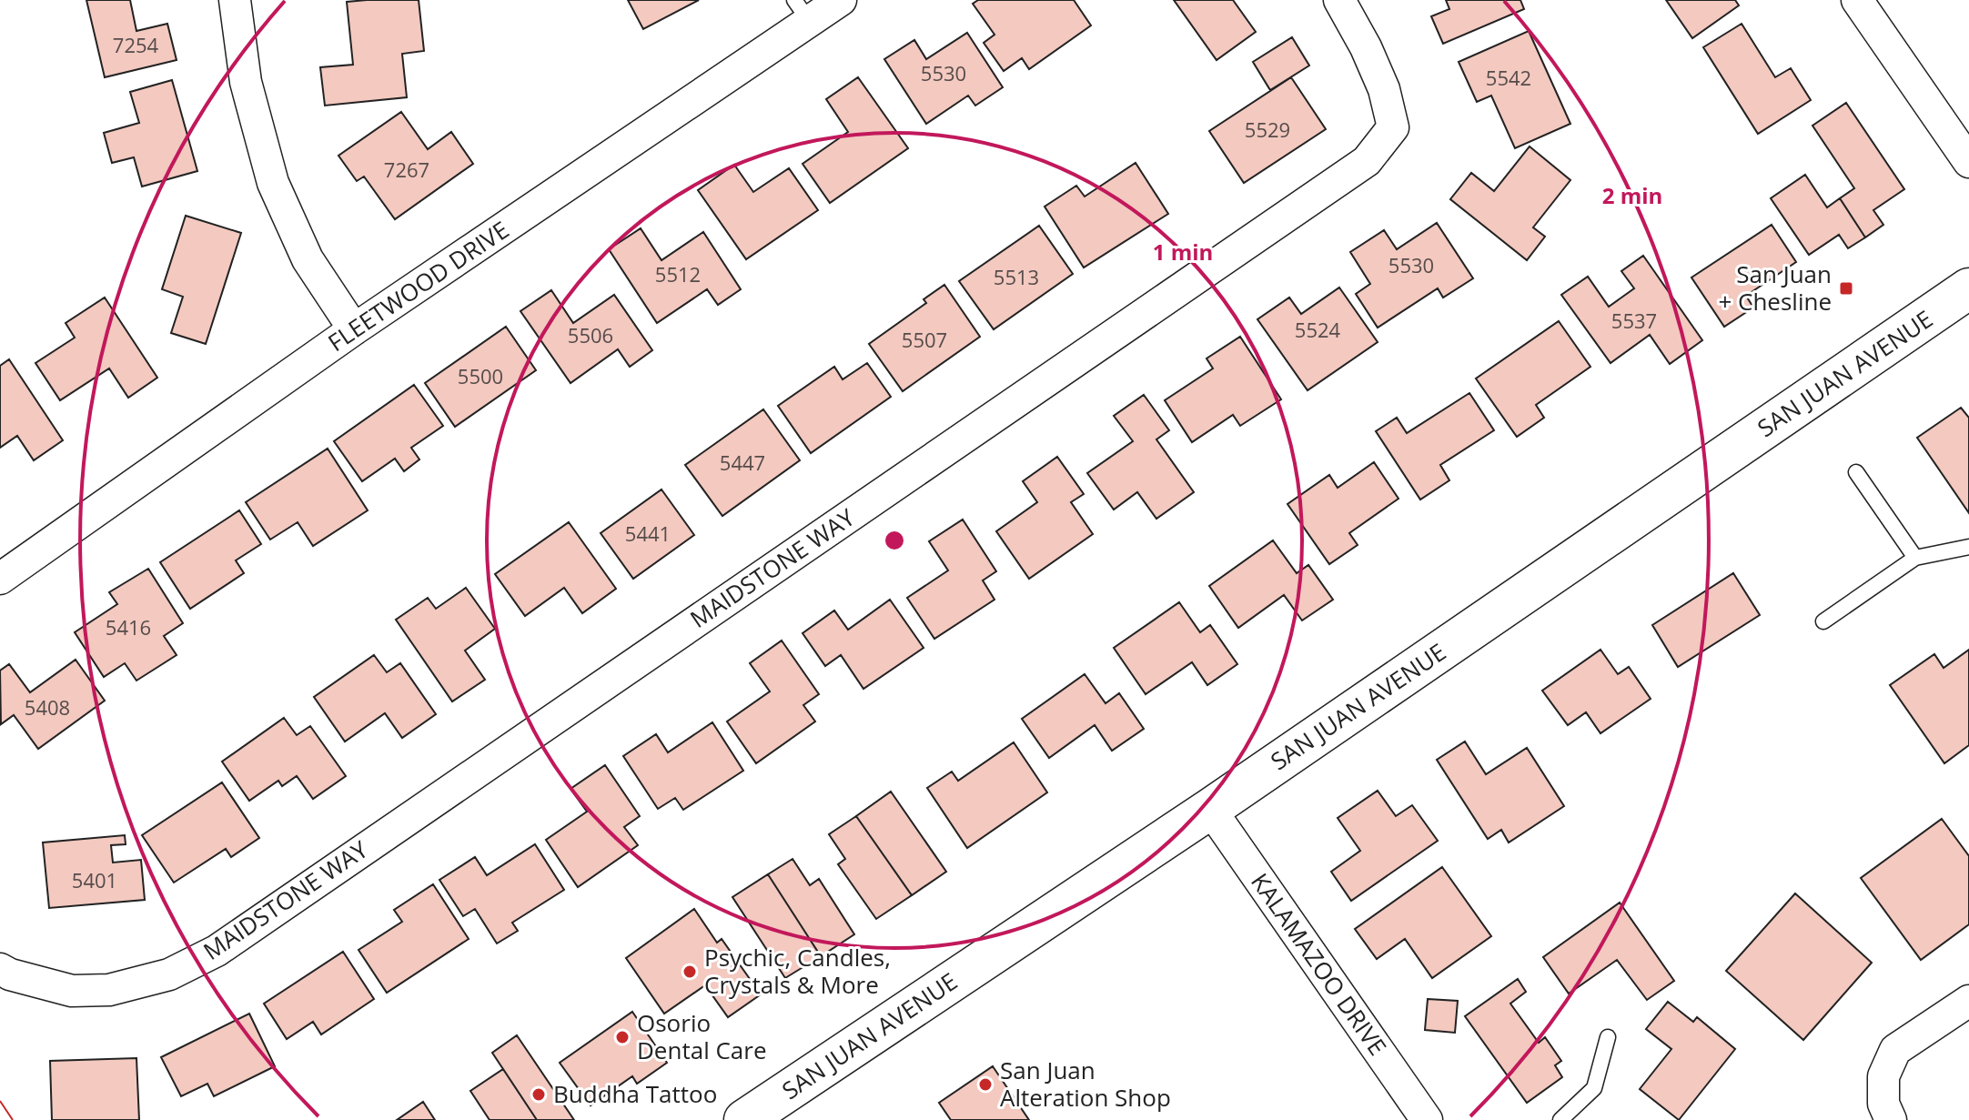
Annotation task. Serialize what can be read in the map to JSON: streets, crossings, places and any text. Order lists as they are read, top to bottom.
{
  "streets": {
    "main road": ["SAN JUAN AVENUE"],
    "street": ["FLEETWOOD DRIVE", "MAIDSTONE WAY", "KALAMAZOO DRIVE"]
  },
  "crossings": [
    ["SAN JUAN AVENUE", "KALAMAZOO DRIVE"]
  ],
  "places": {
    "transit": ["San Juan + Chesline"],
    "other": [
      "Psychic, Candles, Crystals & More",
      "Osorio Dental Care",
      "San Juan Alteration Shop",
      "Buddha Tattoo"
    ]
  },
  "house_numbers": [
    "7254",
    "5530",
    "5542",
    "5529",
    "7267",
    "5530",
    "5512",
    "5513",
    "5537",
    "5524",
    "5506",
    "5507",
    "5500",
    "5447",
    "5441",
    "5416",
    "5408",
    "5401"
  ],
  "rings": ["2 min", "1 min"]
}
